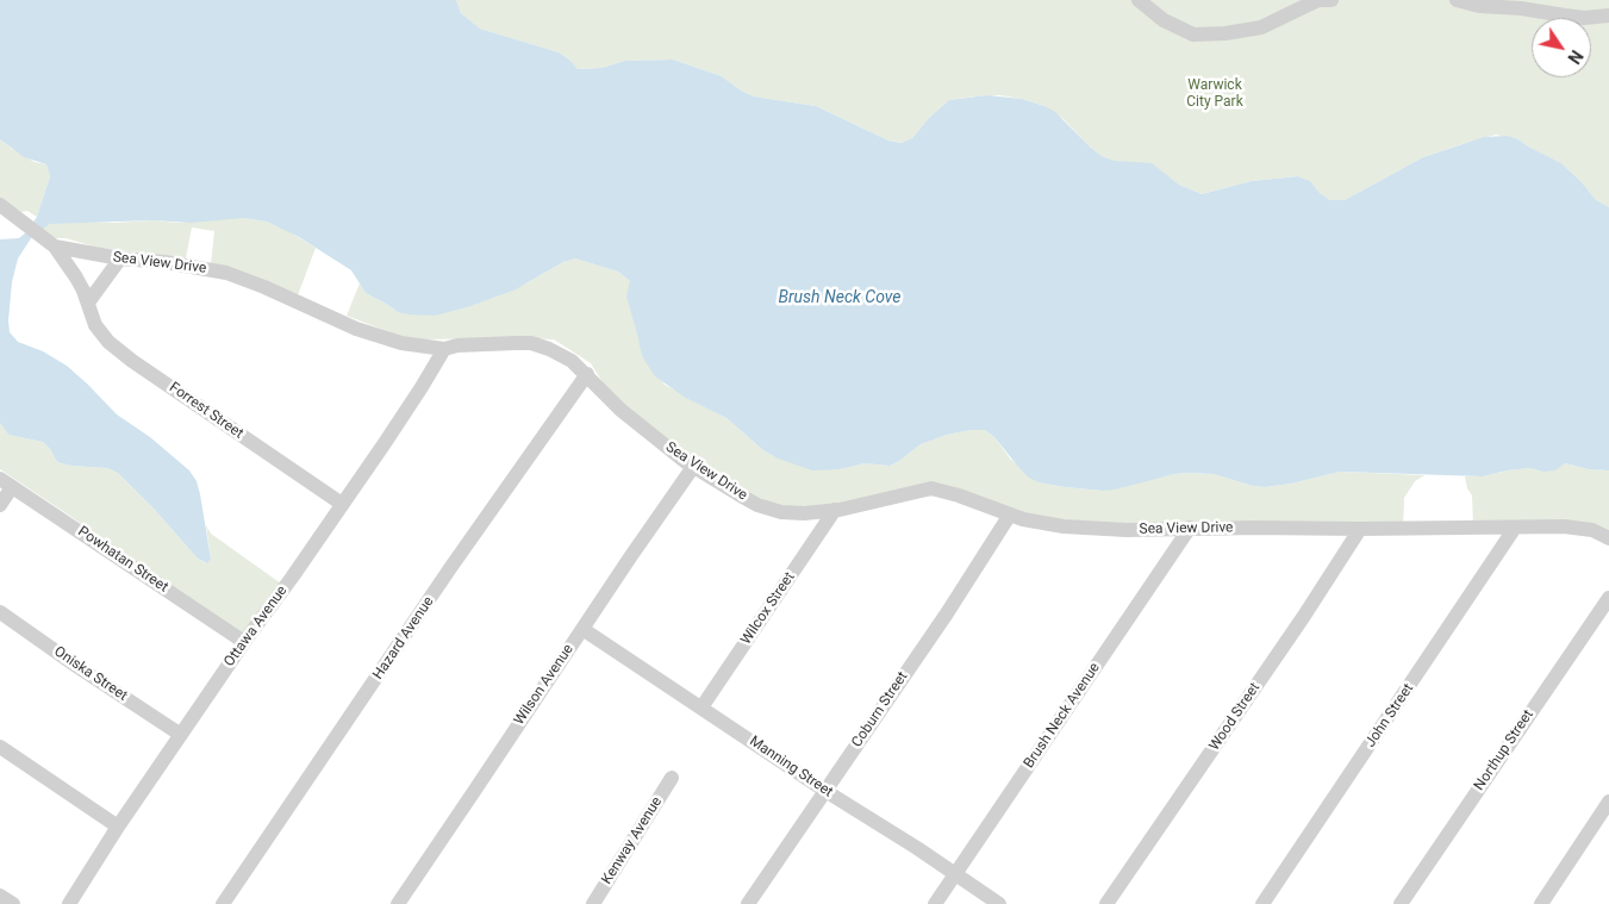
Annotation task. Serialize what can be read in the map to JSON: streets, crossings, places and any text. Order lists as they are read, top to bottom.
{
  "streets": {
    "street": [
      "Sea View Drive",
      "Forrest Street",
      "Powhatan Street",
      "Wilcox Street",
      "Ottawa Avenue",
      "Hazard Avenue",
      "Oniska Street",
      "Wilson Avenue",
      "Coburn Street",
      "Brush Neck Avenue",
      "John Street",
      "Wood Street",
      "Northup Street",
      "Manning Street",
      "Kenway Avenue"
    ]
  },
  "crossings": [
    ["Sea View Drive", "Forrest Street"],
    ["Sea View Drive", "Wilcox Street"],
    ["Sea View Drive", "Ottawa Avenue"],
    ["Sea View Drive", "Hazard Avenue"],
    ["Sea View Drive", "Wilson Avenue"],
    ["Sea View Drive", "Coburn Street"],
    ["Sea View Drive", "Brush Neck Avenue"],
    ["Sea View Drive", "John Street"],
    ["Sea View Drive", "Wood Street"],
    ["Forrest Street", "Ottawa Avenue"],
    ["Powhatan Street", "Ottawa Avenue"],
    ["Wilcox Street", "Manning Street"],
    ["Ottawa Avenue", "Oniska Street"],
    ["Wilson Avenue", "Manning Street"],
    ["Coburn Street", "Manning Street"],
    ["Brush Neck Avenue", "Manning Street"]
  ],
  "water": ["Brush Neck Cove"],
  "parks": ["Warwick City Park"],
  "north": "bottom right"
}
